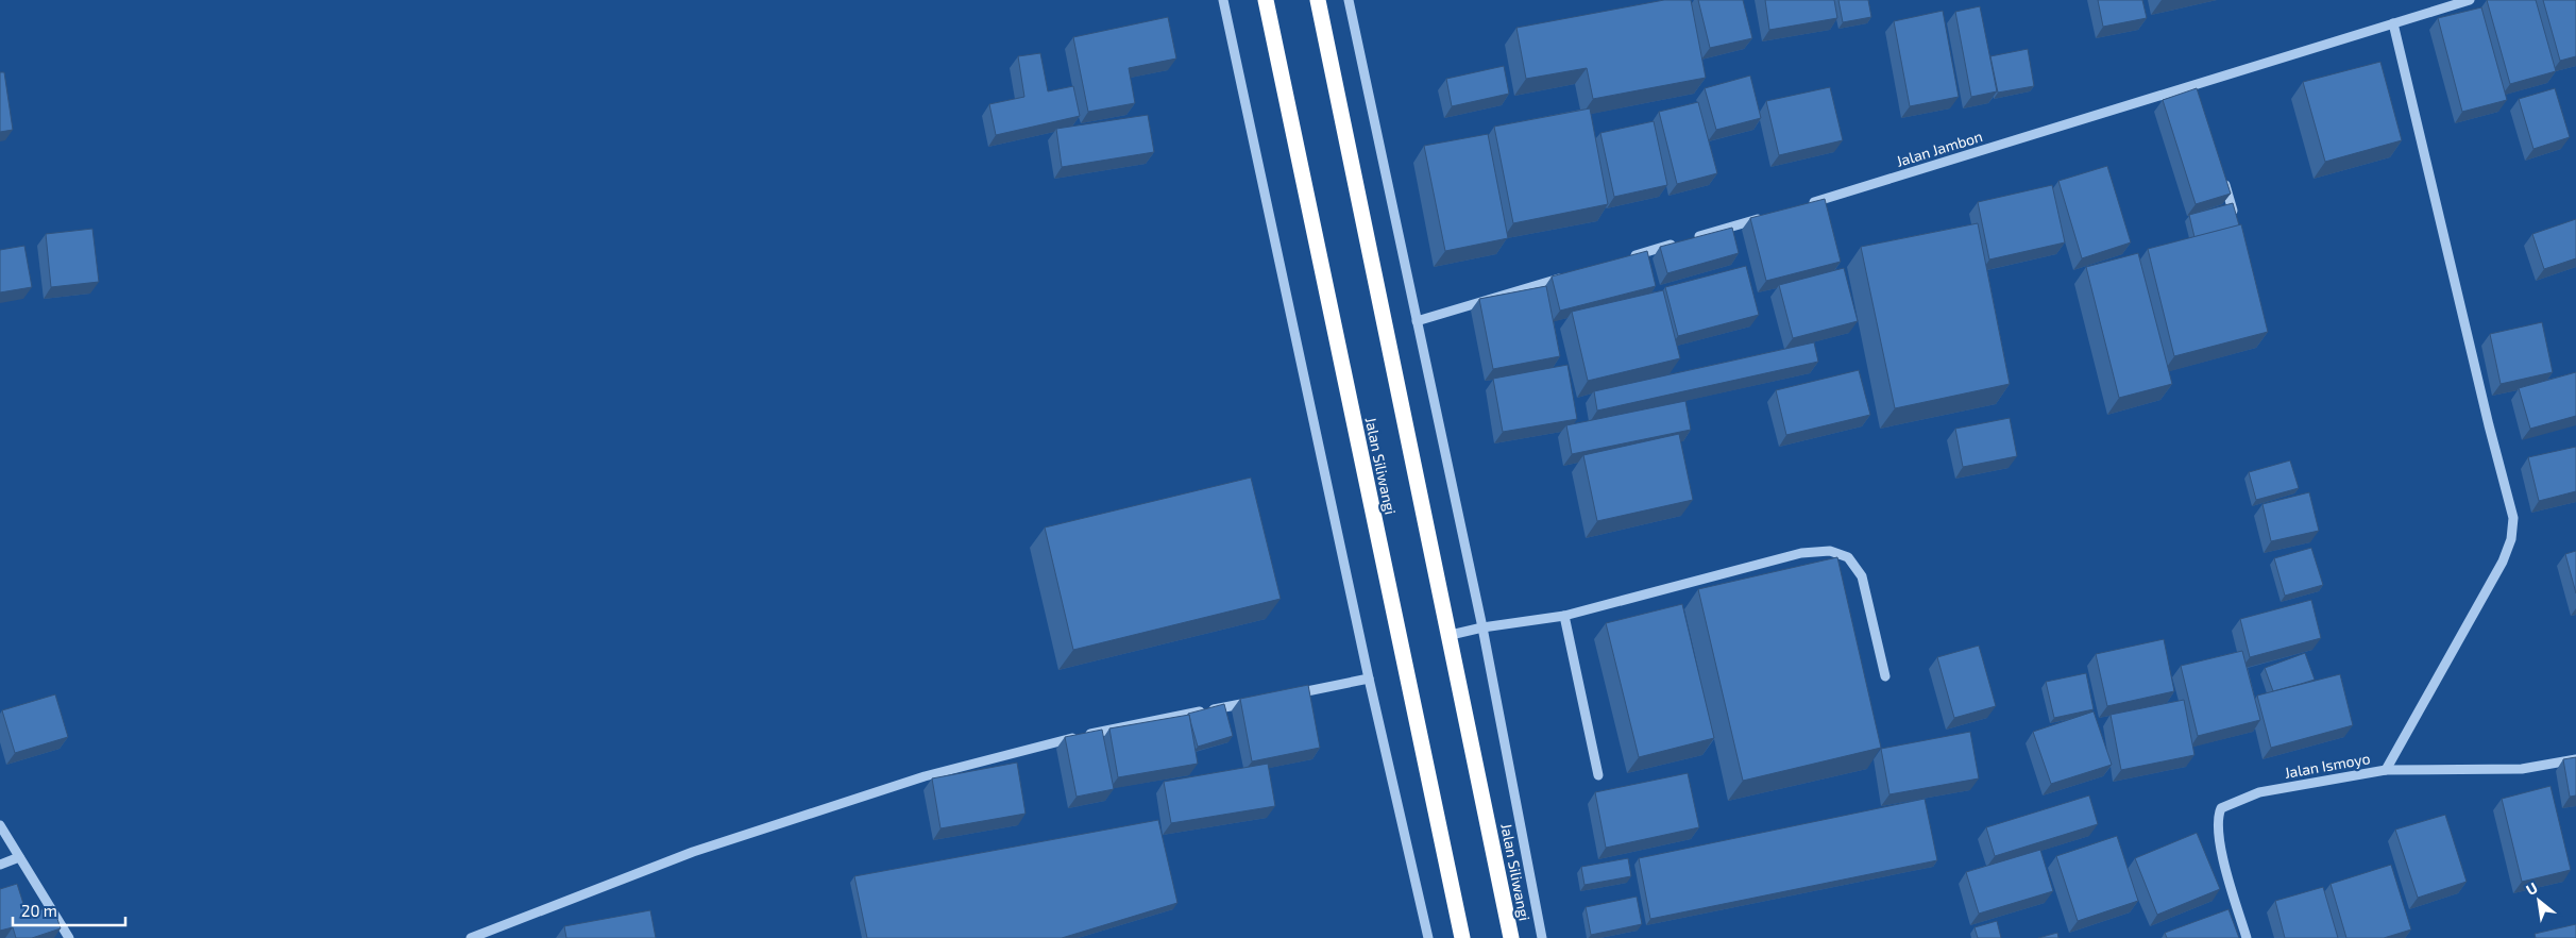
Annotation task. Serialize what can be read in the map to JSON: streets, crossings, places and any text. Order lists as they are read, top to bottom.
{
  "streets": {
    "highway": ["Jalan Siliwangi"],
    "street": ["Jalan Jambon", "Jalan Ismoyo"]
  },
  "scale_bar": "20 m",
  "north": "top left"
}
